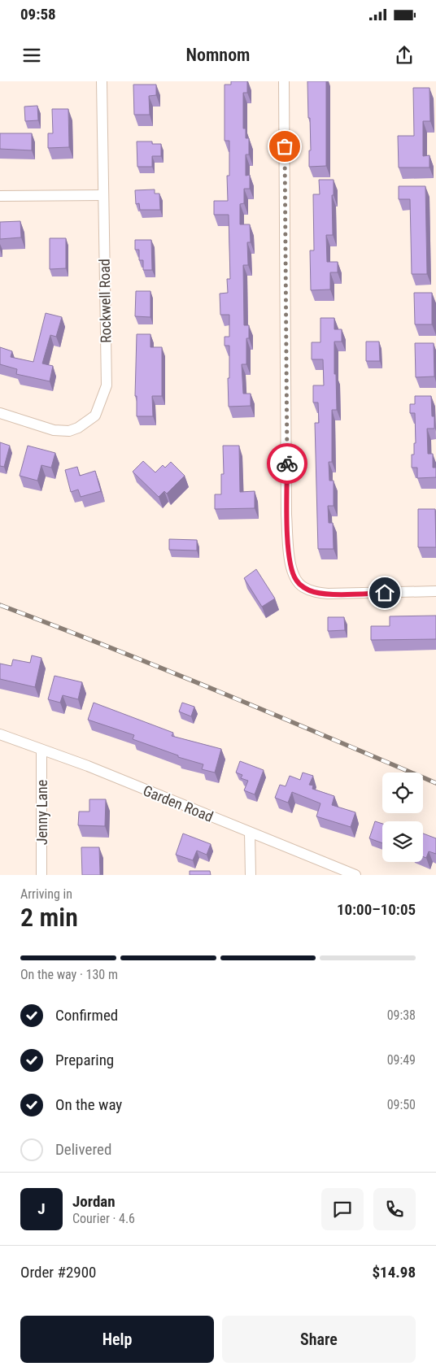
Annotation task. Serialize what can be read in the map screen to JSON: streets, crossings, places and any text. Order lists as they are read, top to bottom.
{
  "streets": {
    "street": ["Rockwell Road", "Garden Road", "Jenny Lane"]
  },
  "crossings": [
    ["Garden Road", "Jenny Lane"]
  ],
  "page": {
    "status": "09:58",
    "header": "Nomnom",
    "heading": ["2 min", "Arriving in", "10:00–10:05"],
    "panel": [
      "Jordan",
      "Courier · 4.6",
      "Order #2900",
      "$14.98"
    ],
    "bar": "On the way · 130 m",
    "list": [
      ["Confirmed", "09:38"],
      ["Preparing", "09:49"],
      ["On the way", "09:50"],
      "Delivered"
    ],
    "round": "J",
    "buttons": ["Help", "Share"]
  }
}
